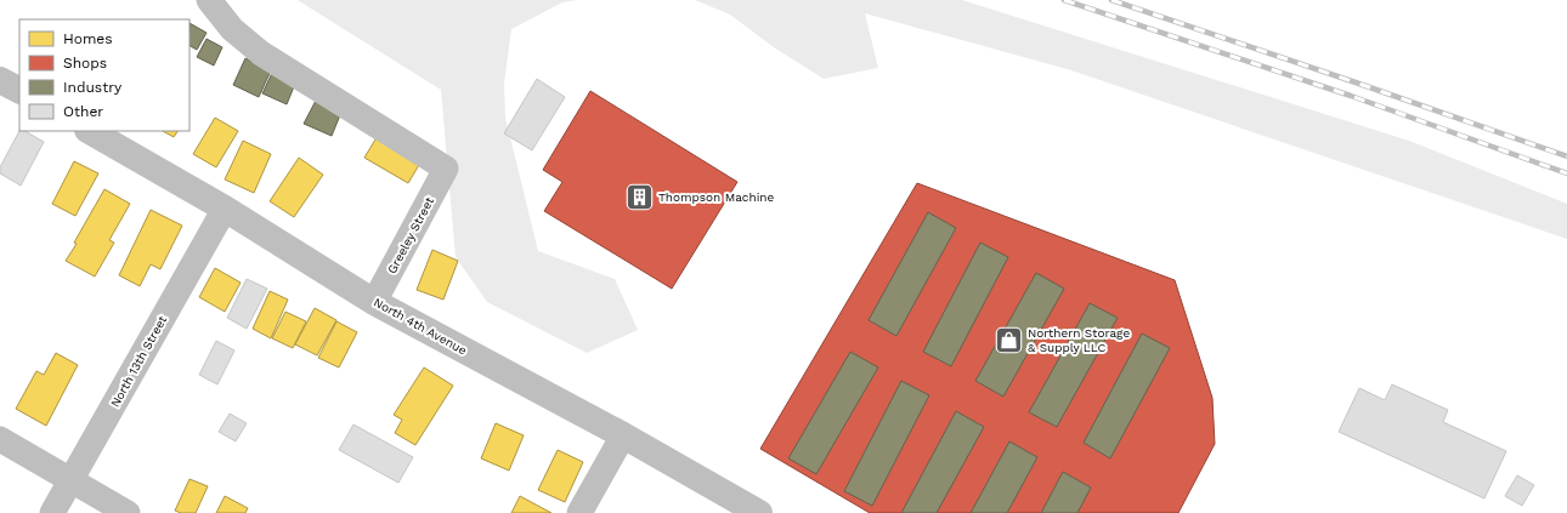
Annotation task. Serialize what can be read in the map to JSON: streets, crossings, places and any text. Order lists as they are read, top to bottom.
{
  "streets": {
    "main road": ["North 4th Avenue"],
    "street": ["Greeley Street", "North 13th Street"]
  },
  "crossings": [
    ["Greeley Street", "North 4th Avenue"],
    ["North 4th Avenue", "North 13th Street"]
  ],
  "places": {
    "building": ["Thompson Machine"],
    "shop": ["Northern Storage & Supply LLC"]
  },
  "legend": [
    "Homes",
    "Shops",
    "Industry",
    "Other"
  ]
}
